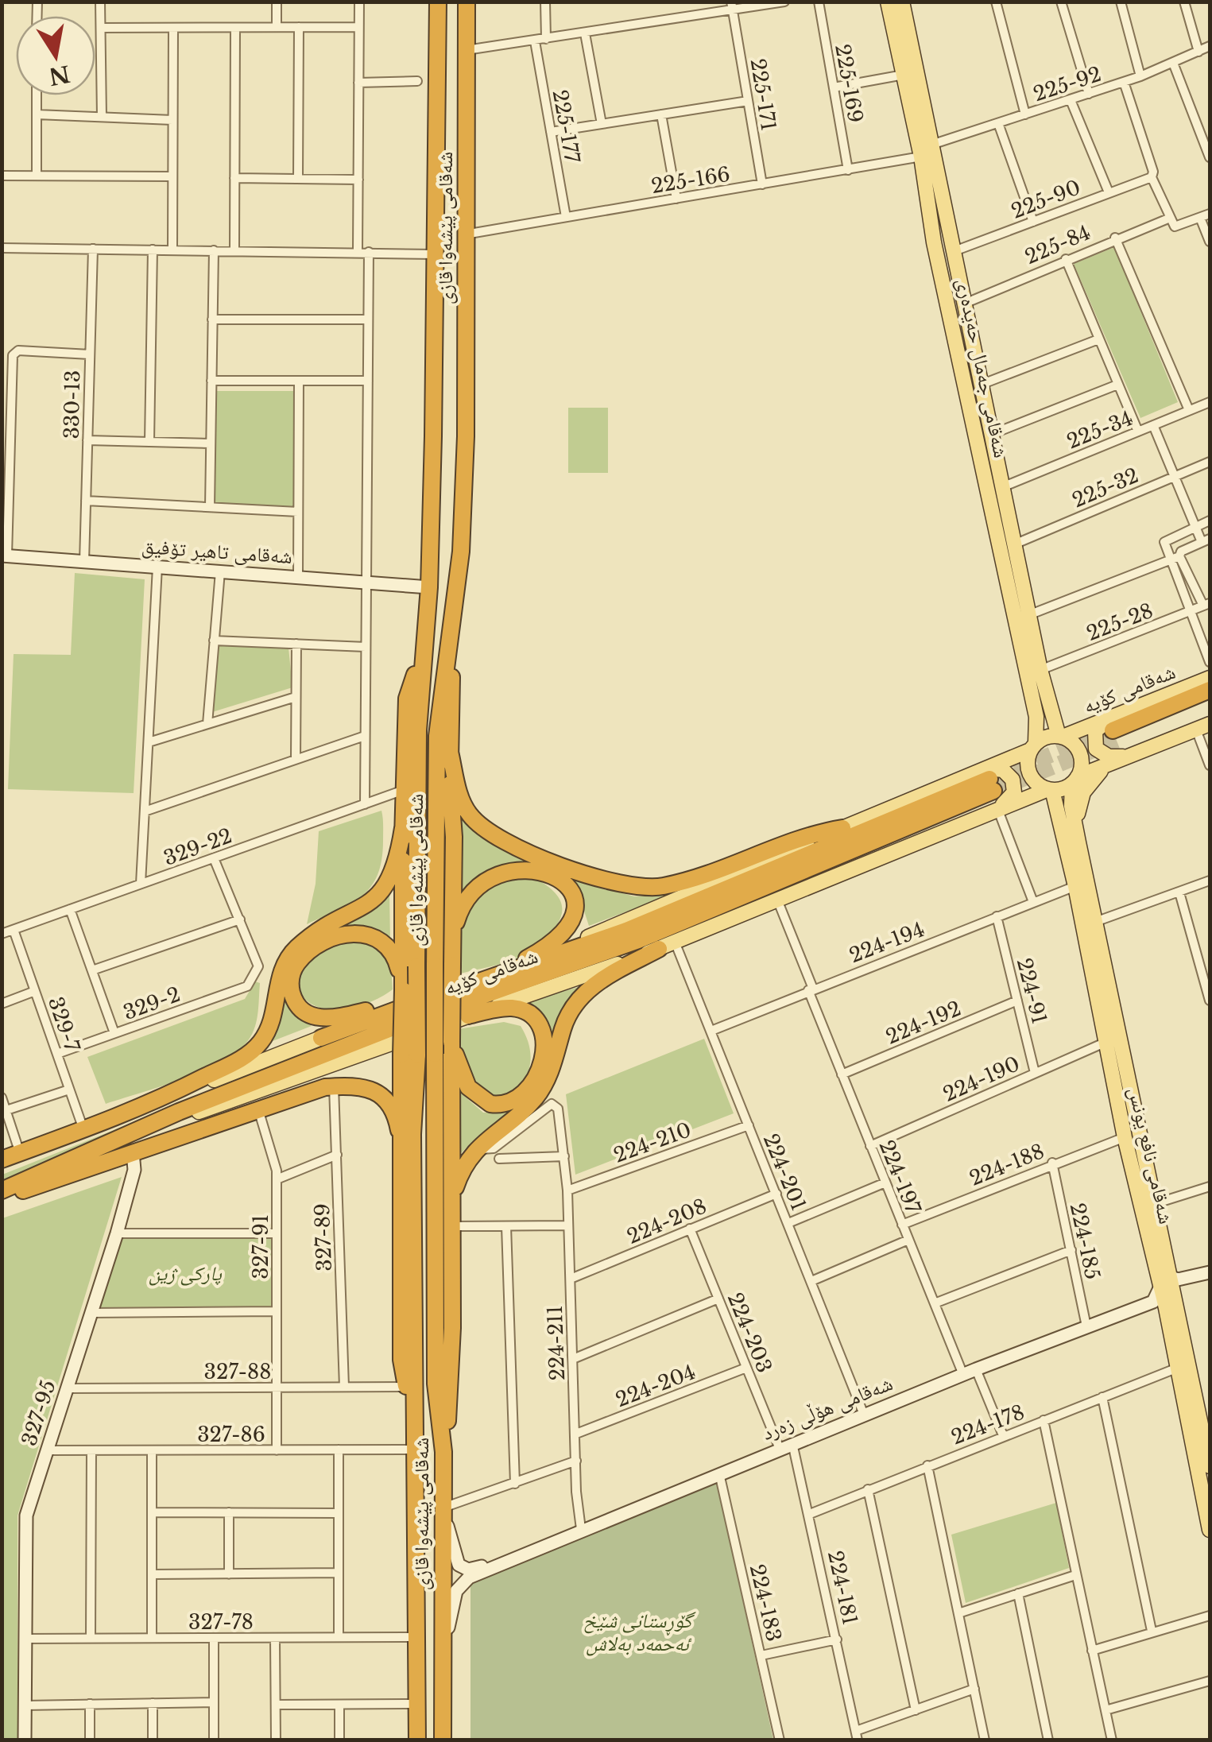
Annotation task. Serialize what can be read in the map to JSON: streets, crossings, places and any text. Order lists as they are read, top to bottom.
{
  "streets": {
    "highway": ["شەقامی پێشەوا قازی", "شەقامی کۆیە"],
    "main road": ["شەقامی جەمال حەیدەری", "شەقامی نافع یونس"],
    "street": [
      "225-169",
      "225-92",
      "225-171",
      "225-177",
      "225-166",
      "225-90",
      "225-84",
      "330-13",
      "225-34",
      "225-32",
      "شەقامی تاهیر تۆفیق",
      "225-28",
      "329-22",
      "224-194",
      "224-91",
      "329-2",
      "224-192",
      "329-7",
      "224-190",
      "224-210",
      "224-188",
      "224-201",
      "224-197",
      "224-208",
      "327-89",
      "224-185",
      "327-91",
      "224-203",
      "224-211",
      "327-88",
      "224-204",
      "شەقامی هۆڵی زەرد",
      "327-95",
      "224-178",
      "327-86",
      "224-181",
      "224-183",
      "327-78"
    ]
  },
  "crossings": [
    ["225-169", "225-166"],
    ["225-92", "شەقامی جەمال حەیدەری"],
    ["225-171", "225-166"],
    ["225-177", "225-166"],
    ["225-166", "شەقامی پێشەوا قازی"],
    ["225-166", "شەقامی جەمال حەیدەری"],
    ["225-90", "شەقامی جەمال حەیدەری"],
    ["شەقامی پێشەوا قازی", "شەقامی تاهیر تۆفیق"],
    ["شەقامی پێشەوا قازی", "شەقامی هۆڵی زەرد"],
    ["شەقامی پێشەوا قازی", "327-86"],
    ["شەقامی پێشەوا قازی", "327-78"],
    ["225-84", "شەقامی جەمال حەیدەری"],
    ["شەقامی جەمال حەیدەری", "225-34"],
    ["شەقامی جەمال حەیدەری", "225-32"],
    ["شەقامی جەمال حەیدەری", "225-28"],
    ["شەقامی جەمال حەیدەری", "شەقامی کۆیە"],
    ["شەقامی جەمال حەیدەری", "شەقامی نافع یونس"],
    ["330-13", "شەقامی تاهیر تۆفیق"],
    ["شەقامی کۆیە", "329-7"],
    ["شەقامی کۆیە", "شەقامی نافع یونس"],
    ["شەقامی کۆیە", "224-201"],
    ["شەقامی کۆیە", "224-197"],
    ["329-22", "329-7"],
    ["224-194", "224-91"],
    ["224-194", "شەقامی نافع یونس"],
    ["224-194", "224-201"],
    ["224-194", "224-197"],
    ["224-91", "224-192"],
    ["224-91", "224-190"],
    ["329-2", "329-7"],
    ["224-192", "224-197"],
    ["224-190", "شەقامی نافع یونس"],
    ["224-190", "224-197"],
    ["224-210", "224-201"],
    ["224-210", "224-211"],
    ["شەقامی نافع یونس", "224-188"],
    ["شەقامی نافع یونس", "شەقامی هۆڵی زەرد"],
    ["شەقامی نافع یونس", "224-178"],
    ["224-188", "224-197"],
    ["224-188", "224-185"],
    ["224-201", "224-208"],
    ["224-201", "شەقامی هۆڵی زەرد"],
    ["224-197", "شەقامی هۆڵی زەرد"],
    ["224-197", "224-178"],
    ["224-208", "224-203"],
    ["224-208", "224-211"],
    ["327-89", "327-88"],
    ["224-185", "شەقامی هۆڵی زەرد"],
    ["327-91", "327-88"],
    ["327-91", "327-86"],
    ["224-203", "224-204"],
    ["224-203", "شەقامی هۆڵی زەرد"],
    ["224-211", "224-204"],
    ["224-211", "شەقامی هۆڵی زەرد"],
    ["327-88", "327-95"],
    ["شەقامی هۆڵی زەرد", "224-181"],
    ["شەقامی هۆڵی زەرد", "224-183"],
    ["327-95", "327-86"],
    ["327-95", "327-78"],
    ["224-178", "224-181"]
  ],
  "parks": ["پارکی ژین", "گۆڕستانی شێخ ئەحمەد بەلاش"],
  "north": "bottom"
}
